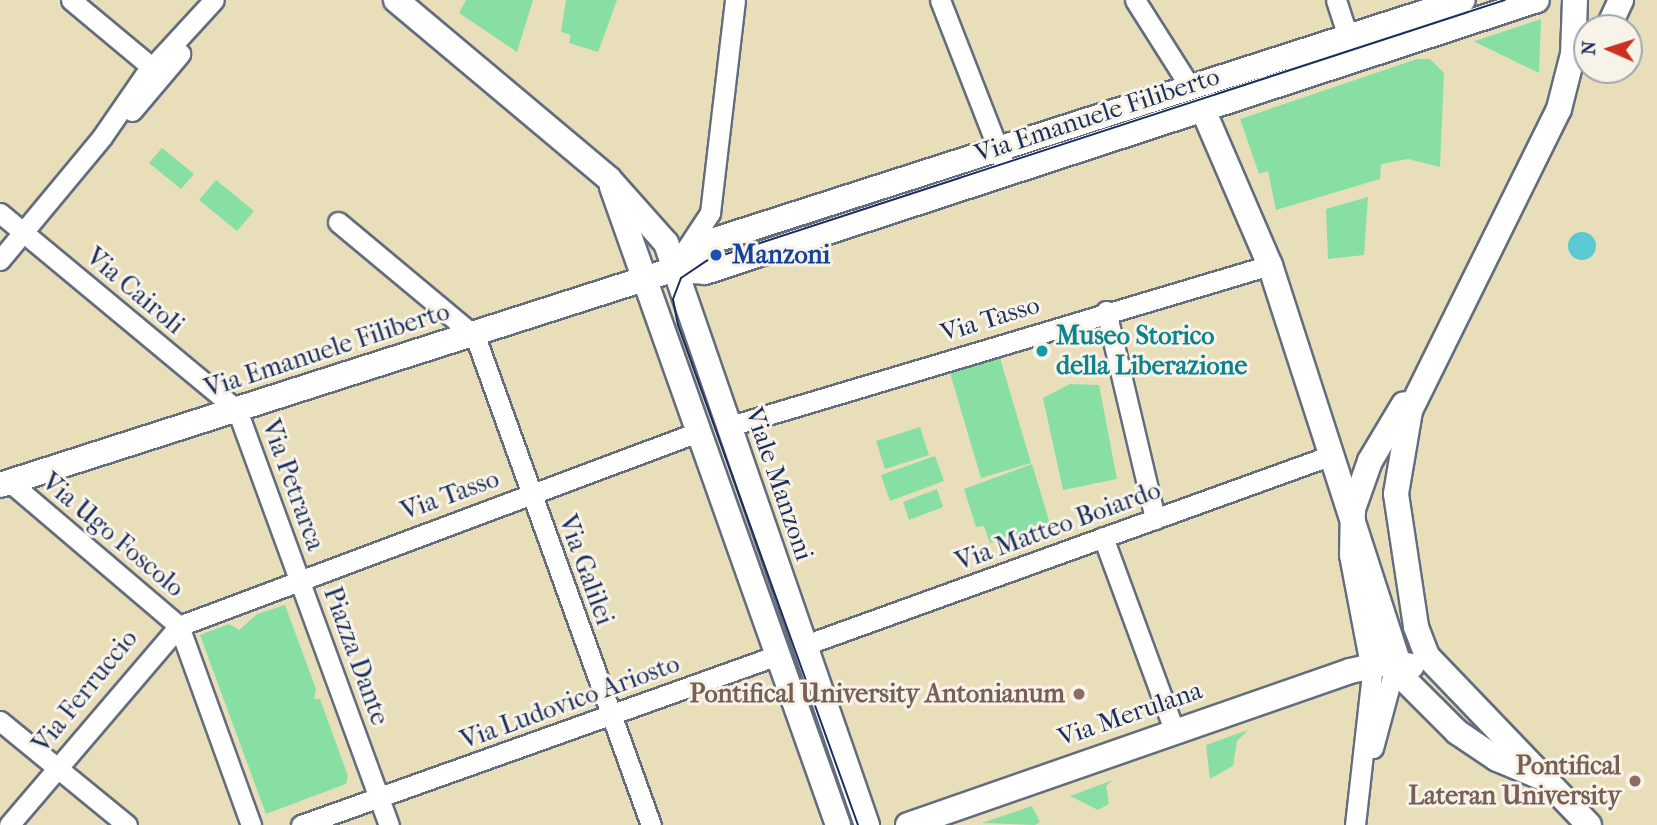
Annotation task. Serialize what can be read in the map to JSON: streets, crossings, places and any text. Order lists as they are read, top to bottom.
{
  "streets": {
    "main road": ["Via Emanuele Filiberto", "Viale Manzoni", "Via Merulana"],
    "street": [
      "Via Cairoli",
      "Via Tasso",
      "Via Petrarca",
      "Via Matteo Boiardo",
      "Via Ugo Foscolo",
      "Via Galilei",
      "Piazza Dante",
      "Via Ferruccio",
      "Via Ludovico Ariosto"
    ]
  },
  "crossings": [
    ["Via Emanuele Filiberto", "Via Cairoli"],
    ["Via Emanuele Filiberto", "Viale Manzoni"],
    ["Via Emanuele Filiberto", "Via Petrarca"],
    ["Via Emanuele Filiberto", "Via Ugo Foscolo"],
    ["Via Emanuele Filiberto", "Via Galilei"],
    ["Via Cairoli", "Via Petrarca"],
    ["Via Tasso", "Viale Manzoni"],
    ["Via Tasso", "Via Petrarca"],
    ["Via Tasso", "Via Galilei"],
    ["Via Tasso", "Piazza Dante"],
    ["Viale Manzoni", "Via Matteo Boiardo"],
    ["Via Petrarca", "Piazza Dante"],
    ["Via Ugo Foscolo", "Piazza Dante"],
    ["Via Ugo Foscolo", "Via Ferruccio"],
    ["Via Galilei", "Via Ludovico Ariosto"],
    ["Piazza Dante", "Via Ferruccio"],
    ["Piazza Dante", "Via Ludovico Ariosto"]
  ],
  "places": [
    "Manzoni",
    "Museo Storico della Liberazione",
    "Pontifical University Antonianum",
    "Pontifical Lateran University"
  ],
  "north": "left"
}
